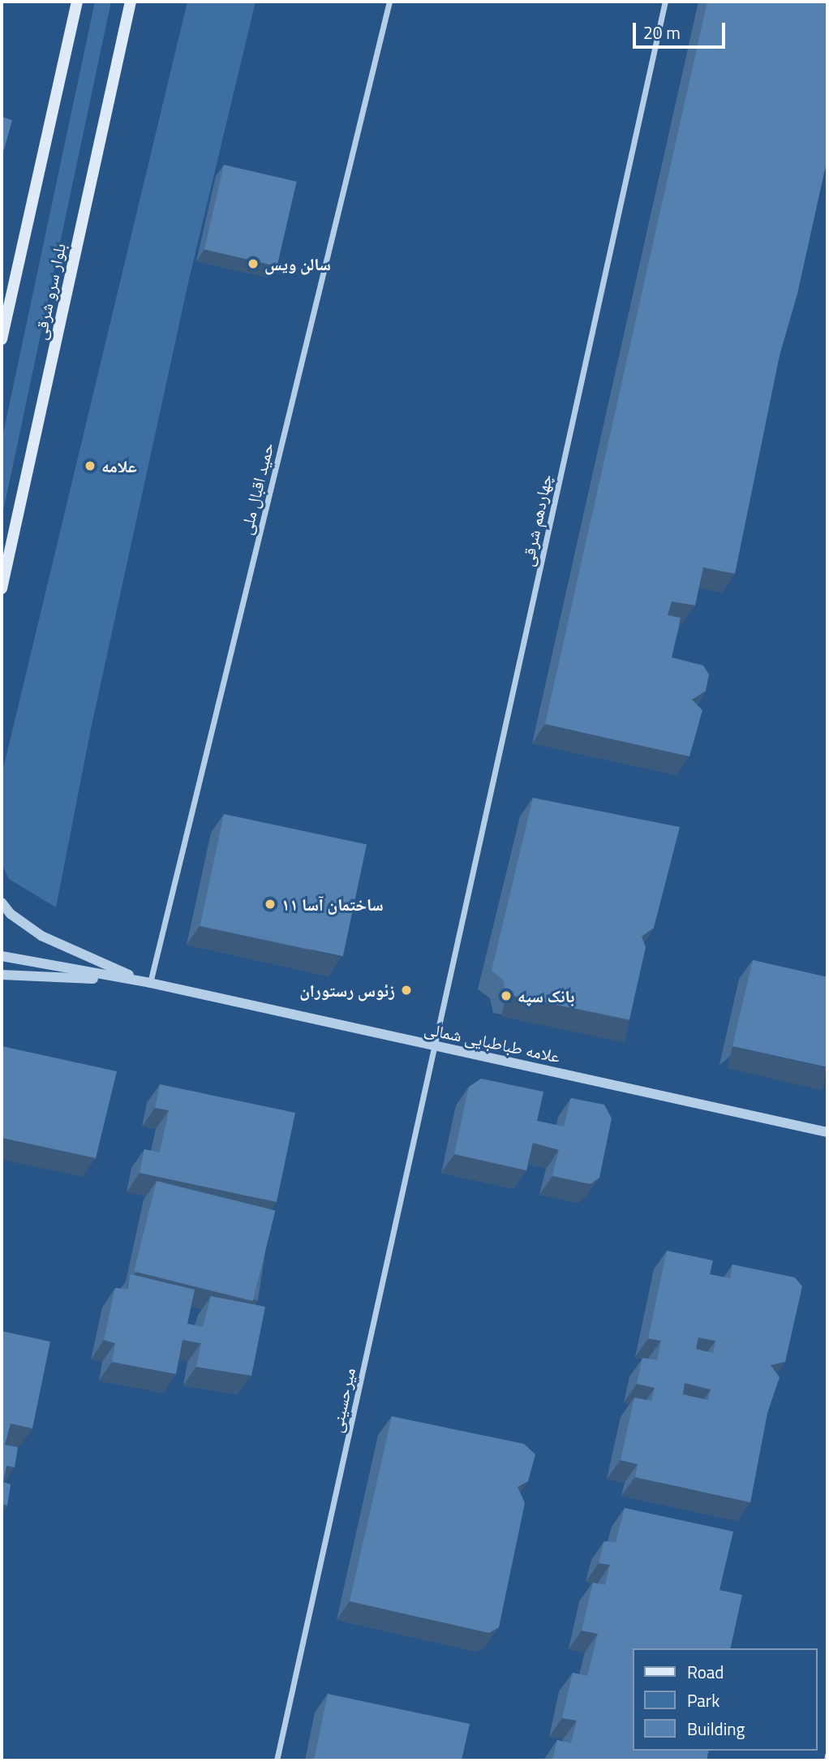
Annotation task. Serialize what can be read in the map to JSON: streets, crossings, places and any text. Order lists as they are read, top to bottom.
{
  "streets": {
    "main road": ["بلوار سرو شرقی"],
    "street": [
      "حمید اقبال ملی",
      "چهاردهم شرقی",
      "علامه طباطبایی شمالی",
      "میرحسینی"
    ]
  },
  "crossings": [
    ["حمید اقبال ملی", "علامه طباطبایی شمالی"],
    ["چهاردهم شرقی", "علامه طباطبایی شمالی"],
    ["چهاردهم شرقی", "میرحسینی"],
    ["علامه طباطبایی شمالی", "میرحسینی"]
  ],
  "places": [
    "سالن ویس",
    "علامه",
    "ساختمان آسا ۱۱",
    "زئوس رستوران",
    "بانک سپه"
  ],
  "legend": ["Road", "Park", "Building"],
  "scale_bar": "20 m"
}
